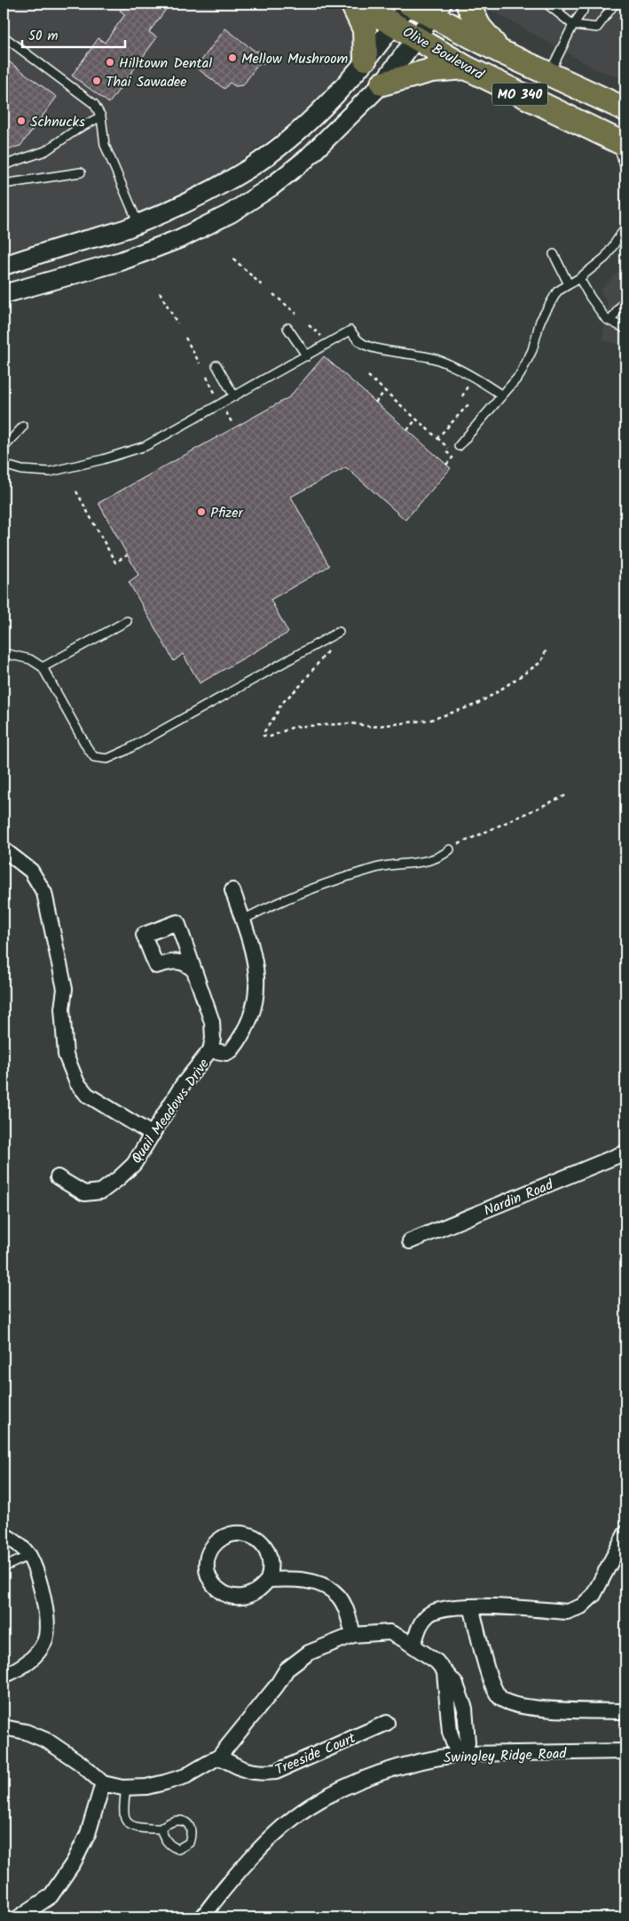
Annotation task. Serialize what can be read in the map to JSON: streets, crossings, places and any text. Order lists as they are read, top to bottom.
{
  "streets": {
    "main road": ["Olive Boulevard", "MO 340"],
    "street": [
      "Quail Meadows Drive",
      "Nardin Road",
      "Treeside Court",
      "Swingley Ridge Road"
    ]
  },
  "places": [
    "Mellow Mushroom",
    "Hilltown Dental",
    "Thai Sawadee",
    "Schnucks",
    "Pfizer"
  ],
  "scale_bar": "50 m"
}
